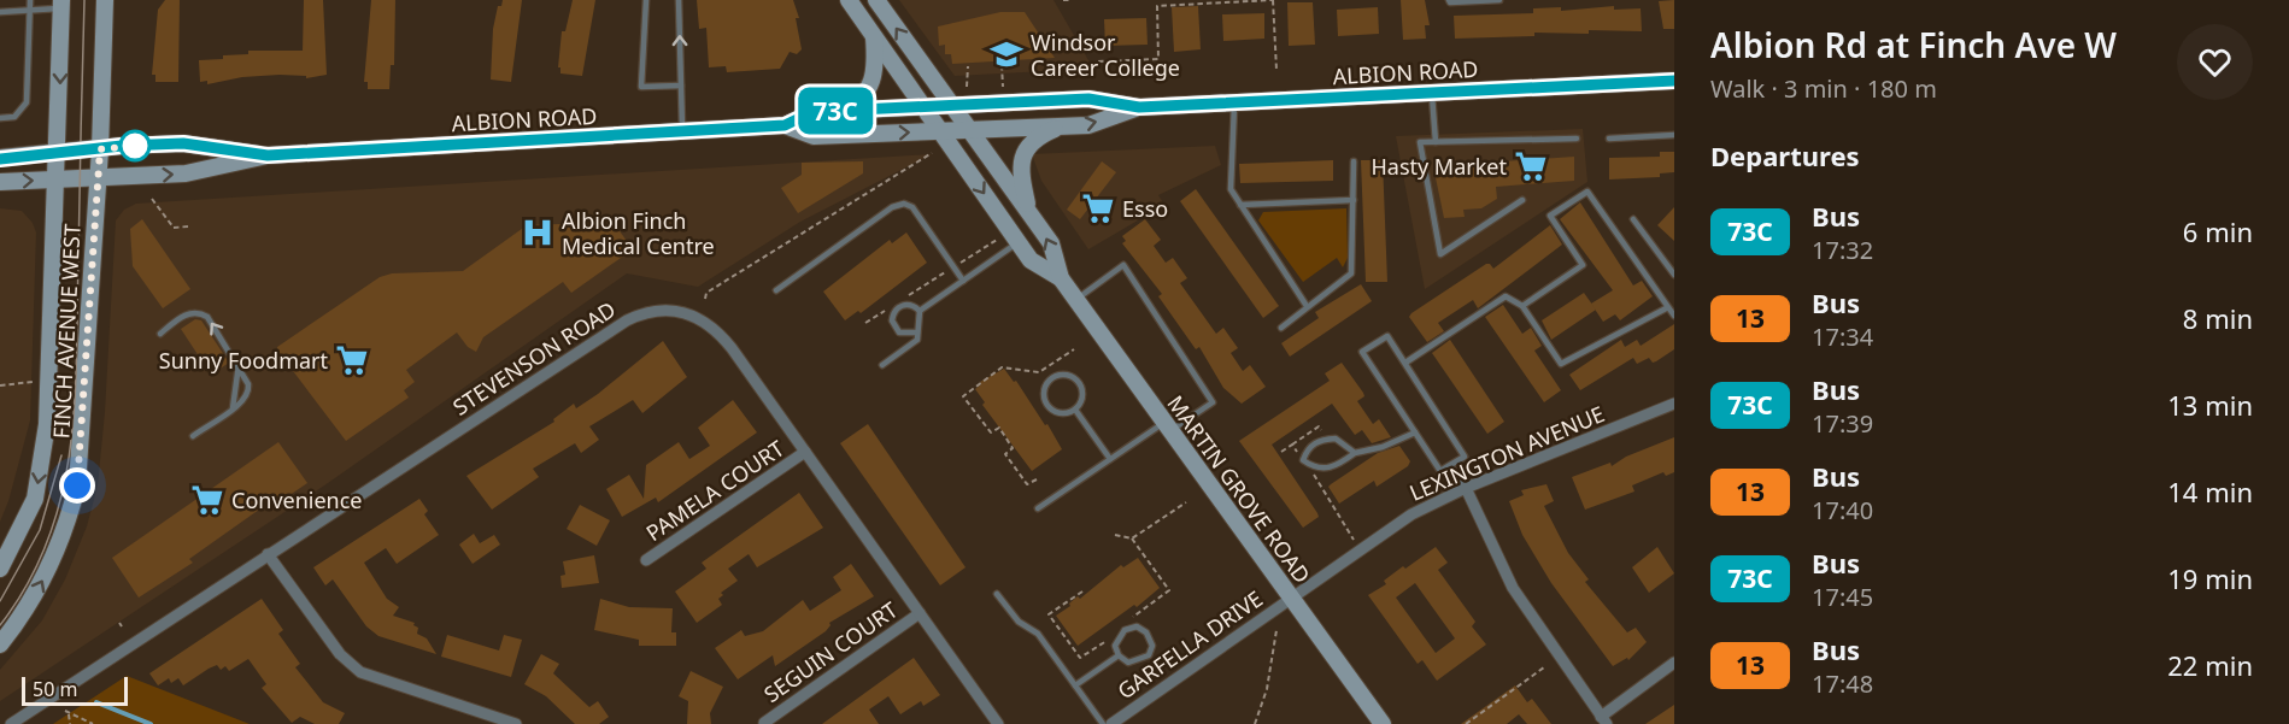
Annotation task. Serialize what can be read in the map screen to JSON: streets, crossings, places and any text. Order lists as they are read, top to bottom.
{
  "streets": {
    "main road": ["ALBION ROAD", "FINCH AVENUE WEST", "MARTIN GROVE ROAD"],
    "street": [
      "STEVENSON ROAD",
      "LEXINGTON AVENUE",
      "PAMELA COURT",
      "GARFELLA DRIVE",
      "SEGUIN COURT"
    ]
  },
  "crossings": [
    ["ALBION ROAD", "FINCH AVENUE WEST"],
    ["ALBION ROAD", "MARTIN GROVE ROAD"],
    ["STEVENSON ROAD", "PAMELA COURT"],
    ["STEVENSON ROAD", "SEGUIN COURT"],
    ["LEXINGTON AVENUE", "MARTIN GROVE ROAD"],
    ["LEXINGTON AVENUE", "GARFELLA DRIVE"],
    ["MARTIN GROVE ROAD", "GARFELLA DRIVE"]
  ],
  "places": {
    "school or university": ["Windsor Career College"],
    "supermarket": [
      "Hasty Market",
      "Esso",
      "Sunny Foodmart",
      "Convenience"
    ],
    "hospital": ["Albion Finch Medical Centre"]
  },
  "lines": ["bus line 73C"],
  "scale_bar": "50 m",
  "page": {
    "on_map": "73C",
    "heading": [
      ["Albion Rd at Finch Ave W", "Walk · 3 min · 180 m"],
      "Departures"
    ],
    "list": [
      {
        "mark": "73C",
        "name": "Bus",
        "note": "17:32",
        "value": "6 min"
      },
      {
        "mark": "13",
        "name": "Bus",
        "note": "17:34",
        "value": "8 min"
      },
      {
        "mark": "73C",
        "name": "Bus",
        "note": "17:39",
        "value": "13 min"
      },
      {
        "mark": "13",
        "name": "Bus",
        "note": "17:40",
        "value": "14 min"
      },
      {
        "mark": "73C",
        "name": "Bus",
        "note": "17:45",
        "value": "19 min"
      },
      {
        "mark": "13",
        "name": "Bus",
        "note": "17:48",
        "value": "22 min"
      }
    ],
    "scale": "50 m"
  }
}
